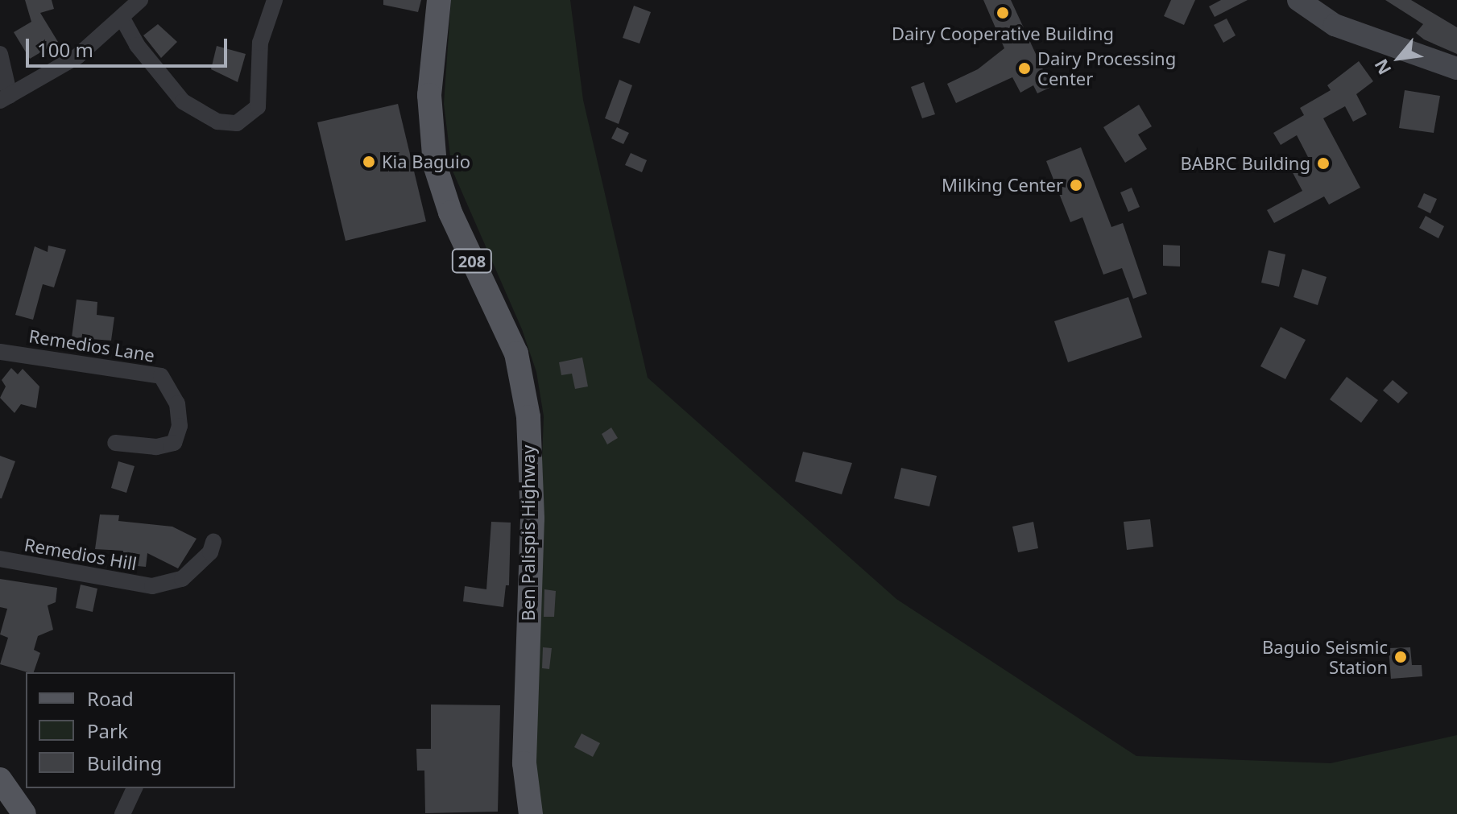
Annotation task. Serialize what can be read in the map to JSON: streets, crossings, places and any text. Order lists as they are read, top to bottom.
{
  "streets": {
    "main road": ["208", "Ben Palispis Highway"],
    "street": ["Remedios Lane", "Remedios Hill"]
  },
  "places": [
    "Dairy Cooperative Building",
    "Dairy Processing Center",
    "Kia Baguio",
    "BABRC Building",
    "Milking Center",
    "Baguio Seismic Station"
  ],
  "legend": ["Road", "Park", "Building"],
  "scale_bar": "100 m",
  "north": "bottom left"
}
